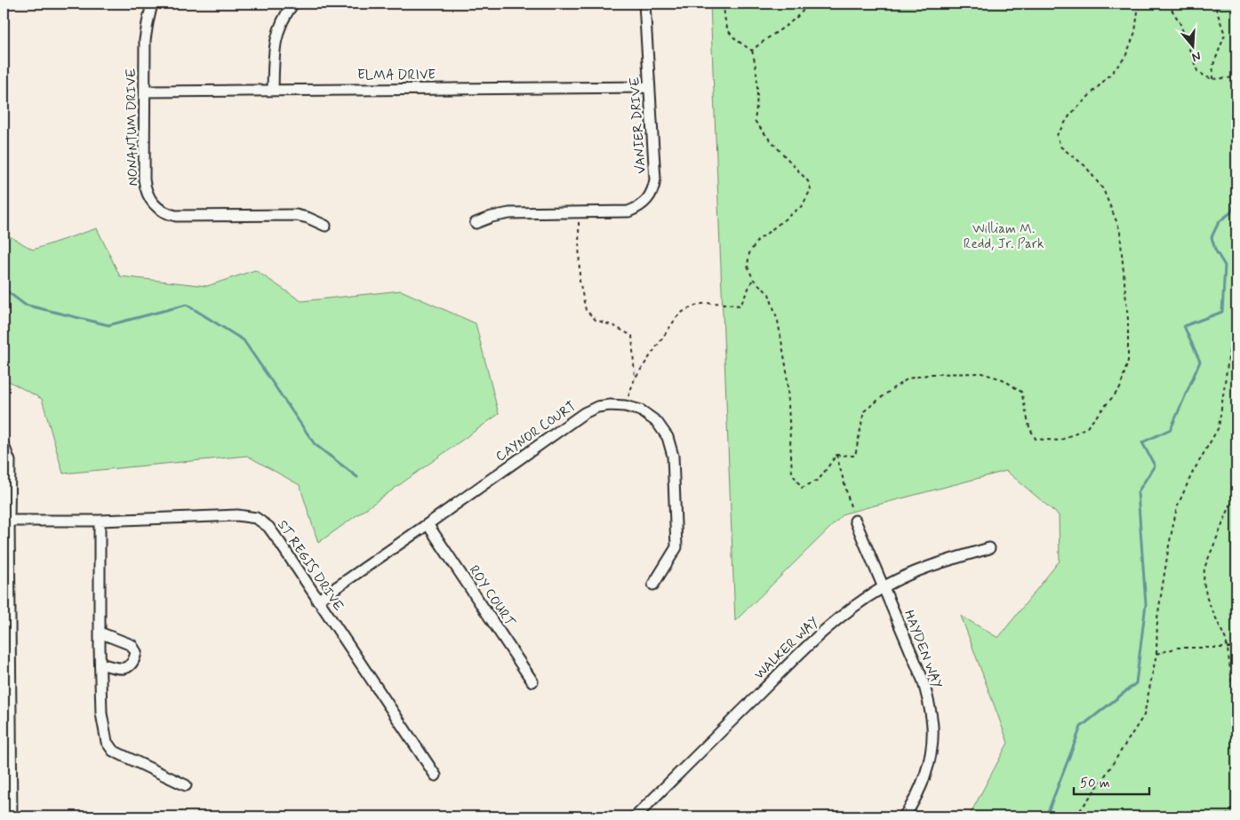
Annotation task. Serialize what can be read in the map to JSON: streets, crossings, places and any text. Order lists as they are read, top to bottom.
{
  "streets": {
    "street": [
      "ELMA DRIVE",
      "VANIER DRIVE",
      "NONANTUM DRIVE",
      "CAYNOR COURT",
      "ST REGIS DRIVE",
      "ROY COURT",
      "WALKER WAY",
      "HAYDEN WAY"
    ]
  },
  "crossings": [
    ["ELMA DRIVE", "VANIER DRIVE"],
    ["ELMA DRIVE", "NONANTUM DRIVE"],
    ["CAYNOR COURT", "ST REGIS DRIVE"],
    ["CAYNOR COURT", "ROY COURT"],
    ["WALKER WAY", "HAYDEN WAY"]
  ],
  "parks": ["William M. Redd, Jr. Park"],
  "scale_bar": "50 m",
  "north": "bottom"
}
